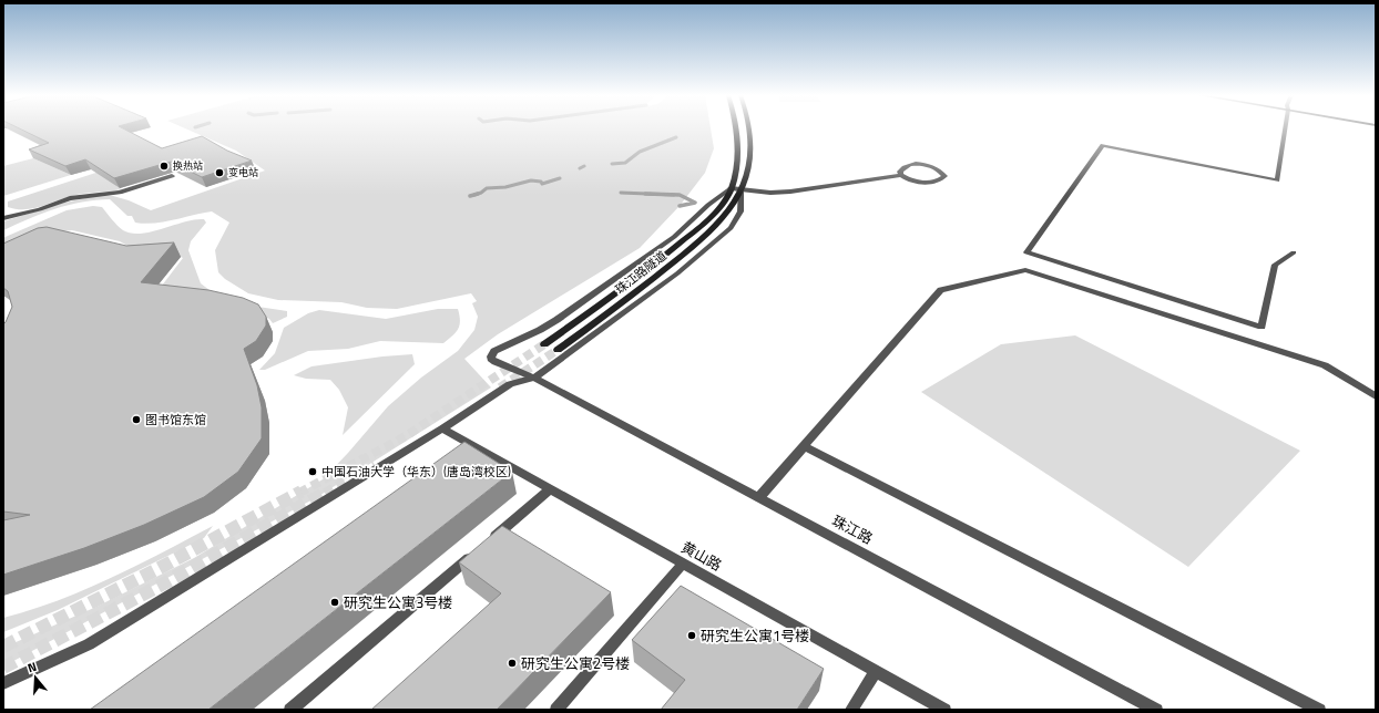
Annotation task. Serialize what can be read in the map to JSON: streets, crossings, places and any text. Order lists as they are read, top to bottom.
{
  "streets": {
    "main road": ["珠江路隧道"],
    "street": ["珠江路", "黄山路"]
  },
  "crossings": [
    ["珠江路隧道", "珠江路"]
  ],
  "places": [
    "换热站",
    "变电站",
    "图书馆东馆",
    "中国石油大学（华东）(唐岛湾校区)",
    "研究生公寓3号楼",
    "研究生公寓1号楼",
    "研究生公寓2号楼"
  ],
  "north": "top"
}
